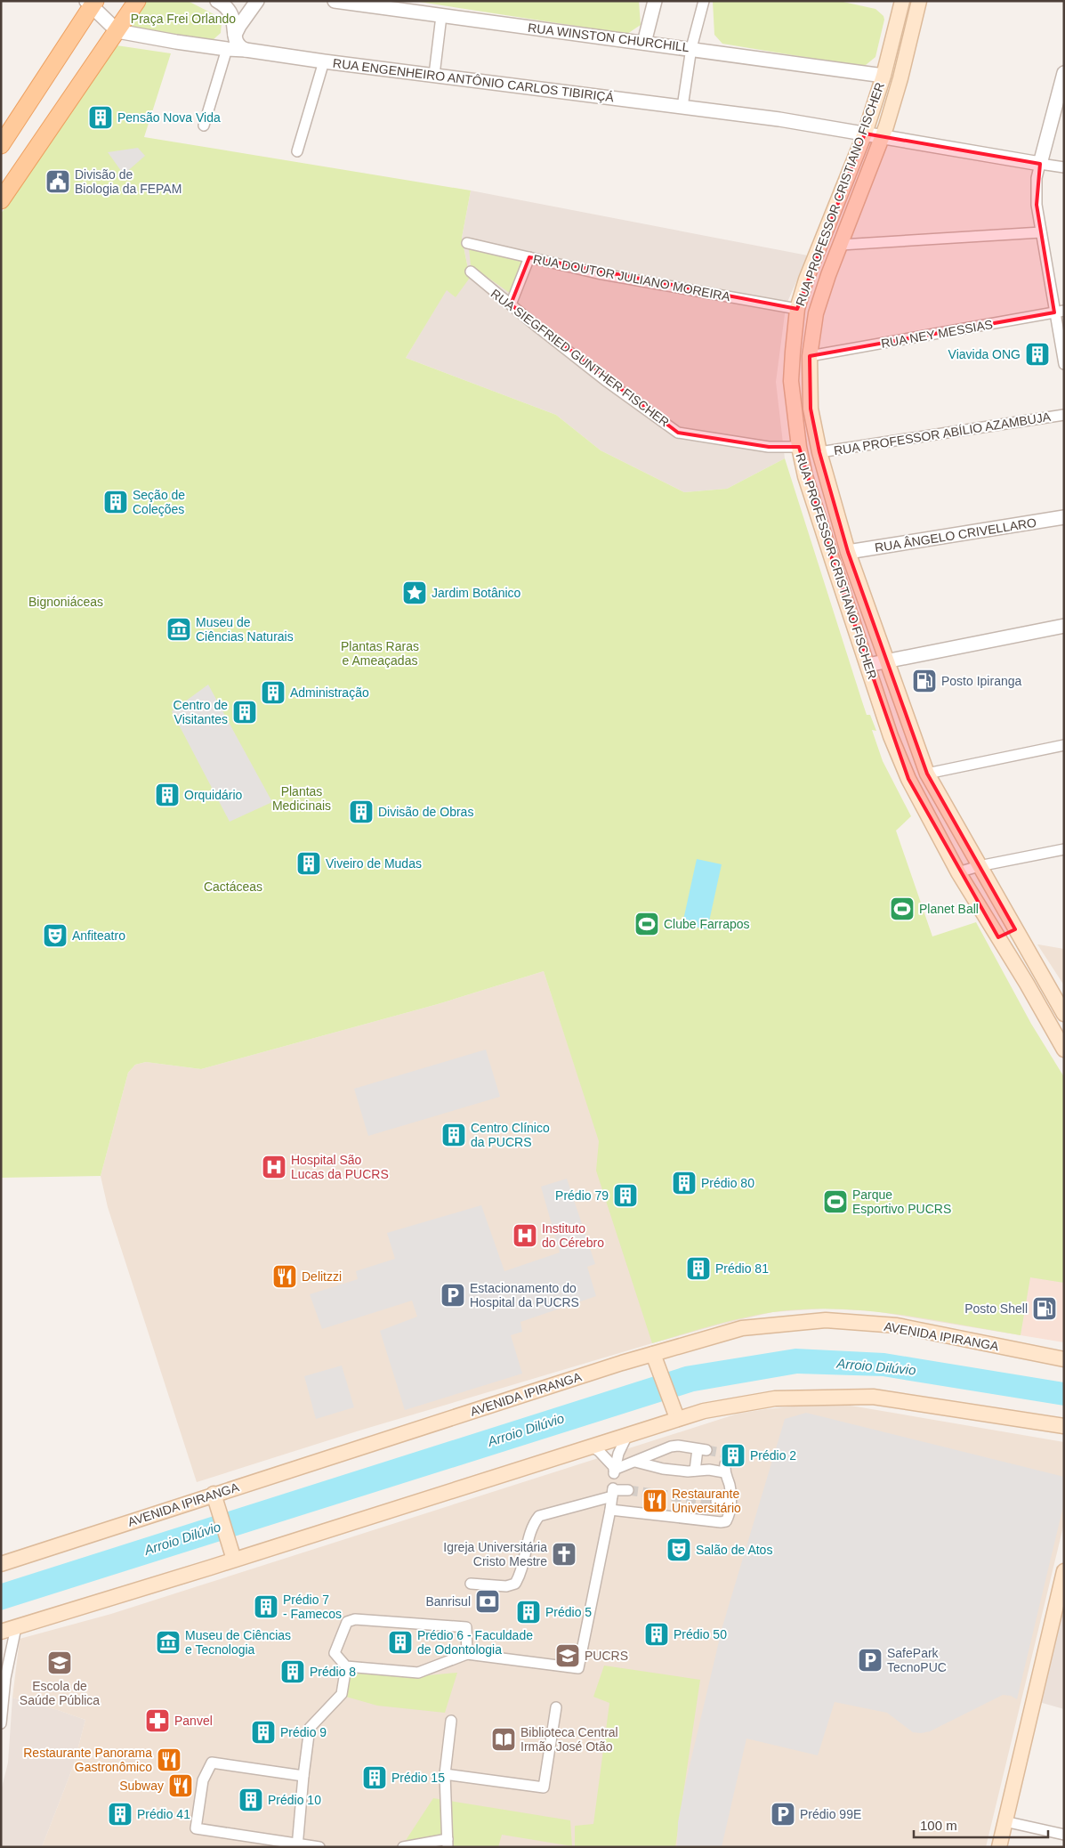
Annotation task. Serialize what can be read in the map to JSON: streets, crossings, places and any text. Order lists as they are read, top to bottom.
{
  "streets": {
    "main road": ["RUA PROFESSOR CRISTIANO FISCHER", "AVENIDA IPIRANGA"],
    "street": [
      "RUA WINSTON CHURCHILL",
      "RUA ENGENHEIRO ANTÔNIO CARLOS TIBIRIÇÁ",
      "RUA DOUTOR JULIANO MOREIRA",
      "RUA NEY MESSIAS",
      "RUA SIEGFRIED GUNTHER FISCHER",
      "RUA PROFESSOR ABÍLIO AZAMBUJA",
      "RUA ÂNGELO CRIVELLARO"
    ]
  },
  "crossings": [
    ["RUA WINSTON CHURCHILL", "RUA PROFESSOR CRISTIANO FISCHER"],
    ["RUA ENGENHEIRO ANTÔNIO CARLOS TIBIRIÇÁ", "RUA PROFESSOR CRISTIANO FISCHER"],
    ["RUA PROFESSOR CRISTIANO FISCHER", "RUA DOUTOR JULIANO MOREIRA"],
    ["RUA PROFESSOR CRISTIANO FISCHER", "RUA NEY MESSIAS"],
    ["RUA PROFESSOR CRISTIANO FISCHER", "RUA SIEGFRIED GUNTHER FISCHER"],
    ["RUA PROFESSOR CRISTIANO FISCHER", "RUA PROFESSOR ABÍLIO AZAMBUJA"],
    ["RUA PROFESSOR CRISTIANO FISCHER", "RUA ÂNGELO CRIVELLARO"]
  ],
  "water": ["Arroio Dilúvio"],
  "parks": [
    "Praça Frei Orlando",
    "Bignoniáceas",
    "Plantas Raras e Ameaçadas",
    "Plantas Medicinais",
    "Cactáceas"
  ],
  "places": {
    "building": [
      "Pensão Nova Vida",
      "Viavida ONG",
      "Seção de Coleções",
      "Administração",
      "Centro de Visitantes",
      "Orquidário",
      "Divisão de Obras",
      "Viveiro de Mudas",
      "Centro Clínico da PUCRS",
      "Prédio 80",
      "Prédio 79",
      "Prédio 81",
      "Prédio 2",
      "Prédio 7 - Famecos",
      "Prédio 5",
      "Prédio 50",
      "Prédio 6 - Faculdade de Odontologia",
      "Prédio 8",
      "Prédio 9",
      "Prédio 15",
      "Prédio 10",
      "Prédio 41"
    ],
    "public building": ["Divisão de Biologia da FEPAM"],
    "place": ["Jardim Botânico"],
    "museum": ["Museu de Ciências Naturais", "Museu de Ciências e Tecnologia"],
    "fuel station": ["Posto Ipiranga", "Posto Shell"],
    "sports": ["Planet Ball", "Clube Farrapos", "Parque Esportivo PUCRS"],
    "theatre": ["Anfiteatro", "Salão de Atos"],
    "hospital": ["Hospital São Lucas da PUCRS", "Instituto do Cérebro"],
    "restaurant": [
      "Delitzzi",
      "Restaurante Universitário",
      "Restaurante Panorama Gastronômico",
      "Subway"
    ],
    "parking": ["Estacionamento do Hospital da PUCRS", "SafePark TecnoPUC", "Prédio 99E"],
    "church": ["Igreja Universitária Cristo Mestre"],
    "bank": ["Banrisul"],
    "school or university": ["PUCRS", "Escola de Saúde Pública"],
    "pharmacy": ["Panvel"],
    "library": ["Biblioteca Central Irmão José Otão"]
  },
  "scale_bar": "100 m"
}
